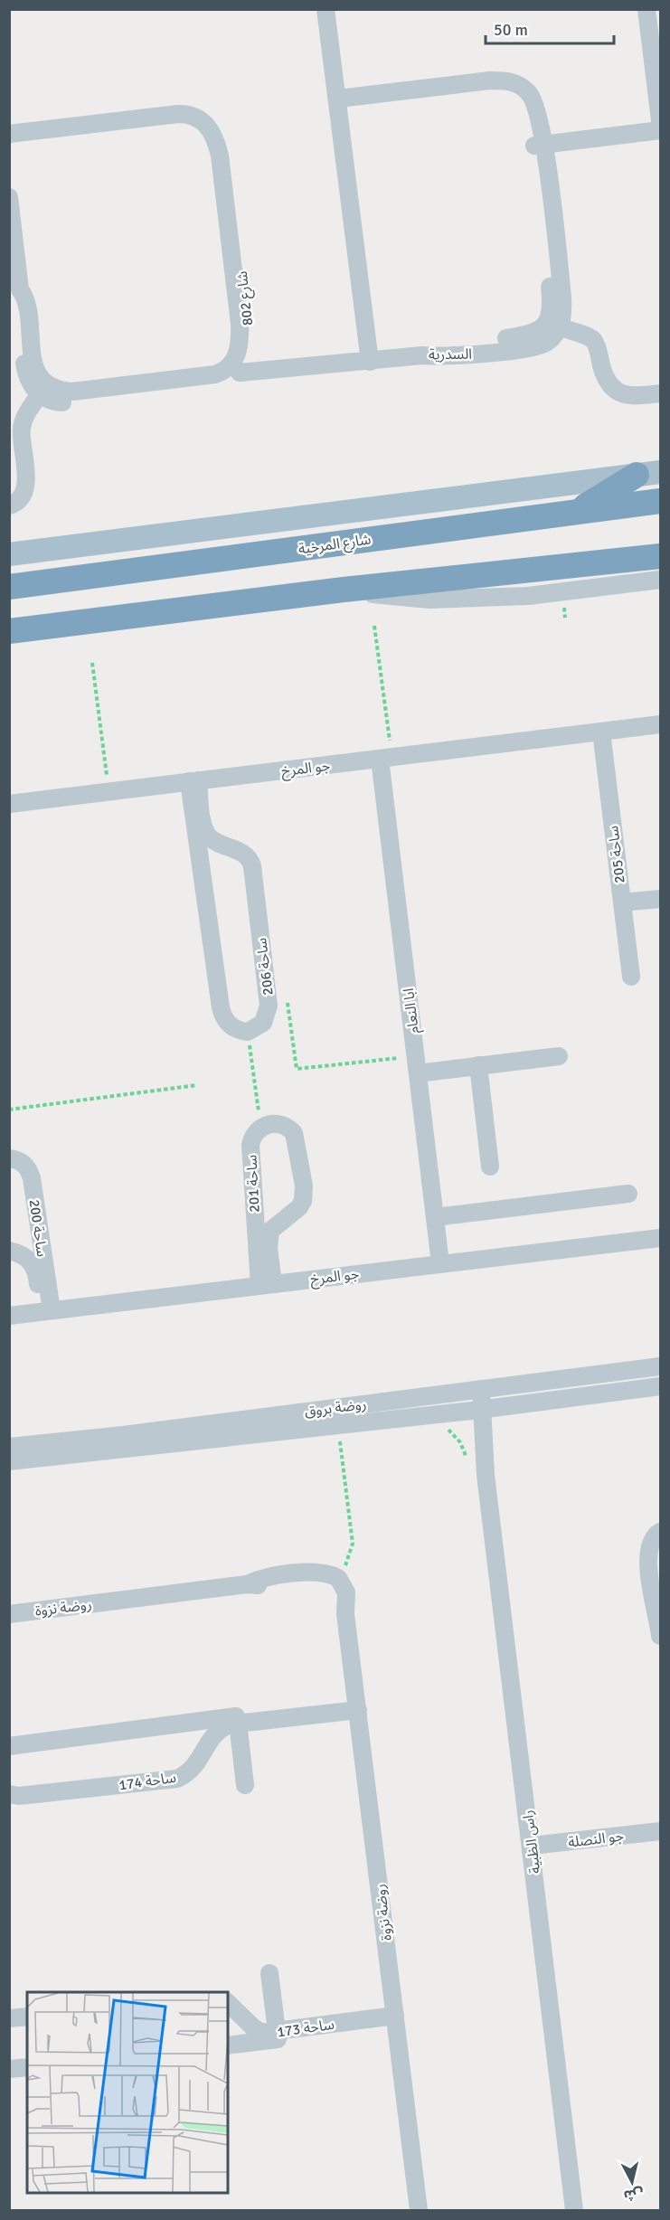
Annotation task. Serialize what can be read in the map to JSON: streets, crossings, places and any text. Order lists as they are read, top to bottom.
{
  "streets": {
    "highway": ["شارع المرخية"],
    "street": [
      "شارع 802",
      "السدرية",
      "جو المرخ",
      "ساحة 205",
      "ساحة 206",
      "ابا النعام",
      "ساحة 201",
      "ساحة 200",
      "روضة بروق",
      "روضة نزوة",
      "ساحة 174",
      "جو النصلة",
      "راس الظبية",
      "ساحة 173"
    ]
  },
  "crossings": [
    ["جو المرخ", "ساحة 205"],
    ["جو المرخ", "ساحة 206"],
    ["جو المرخ", "ابا النعام"],
    ["جو المرخ", "ساحة 201"],
    ["جو المرخ", "ساحة 200"],
    ["روضة بروق", "راس الظبية"],
    ["روضة نزوة", "ساحة 174"],
    ["روضة نزوة", "ساحة 173"],
    ["جو النصلة", "راس الظبية"]
  ],
  "scale_bar": "50 m",
  "north": "bottom"
}
